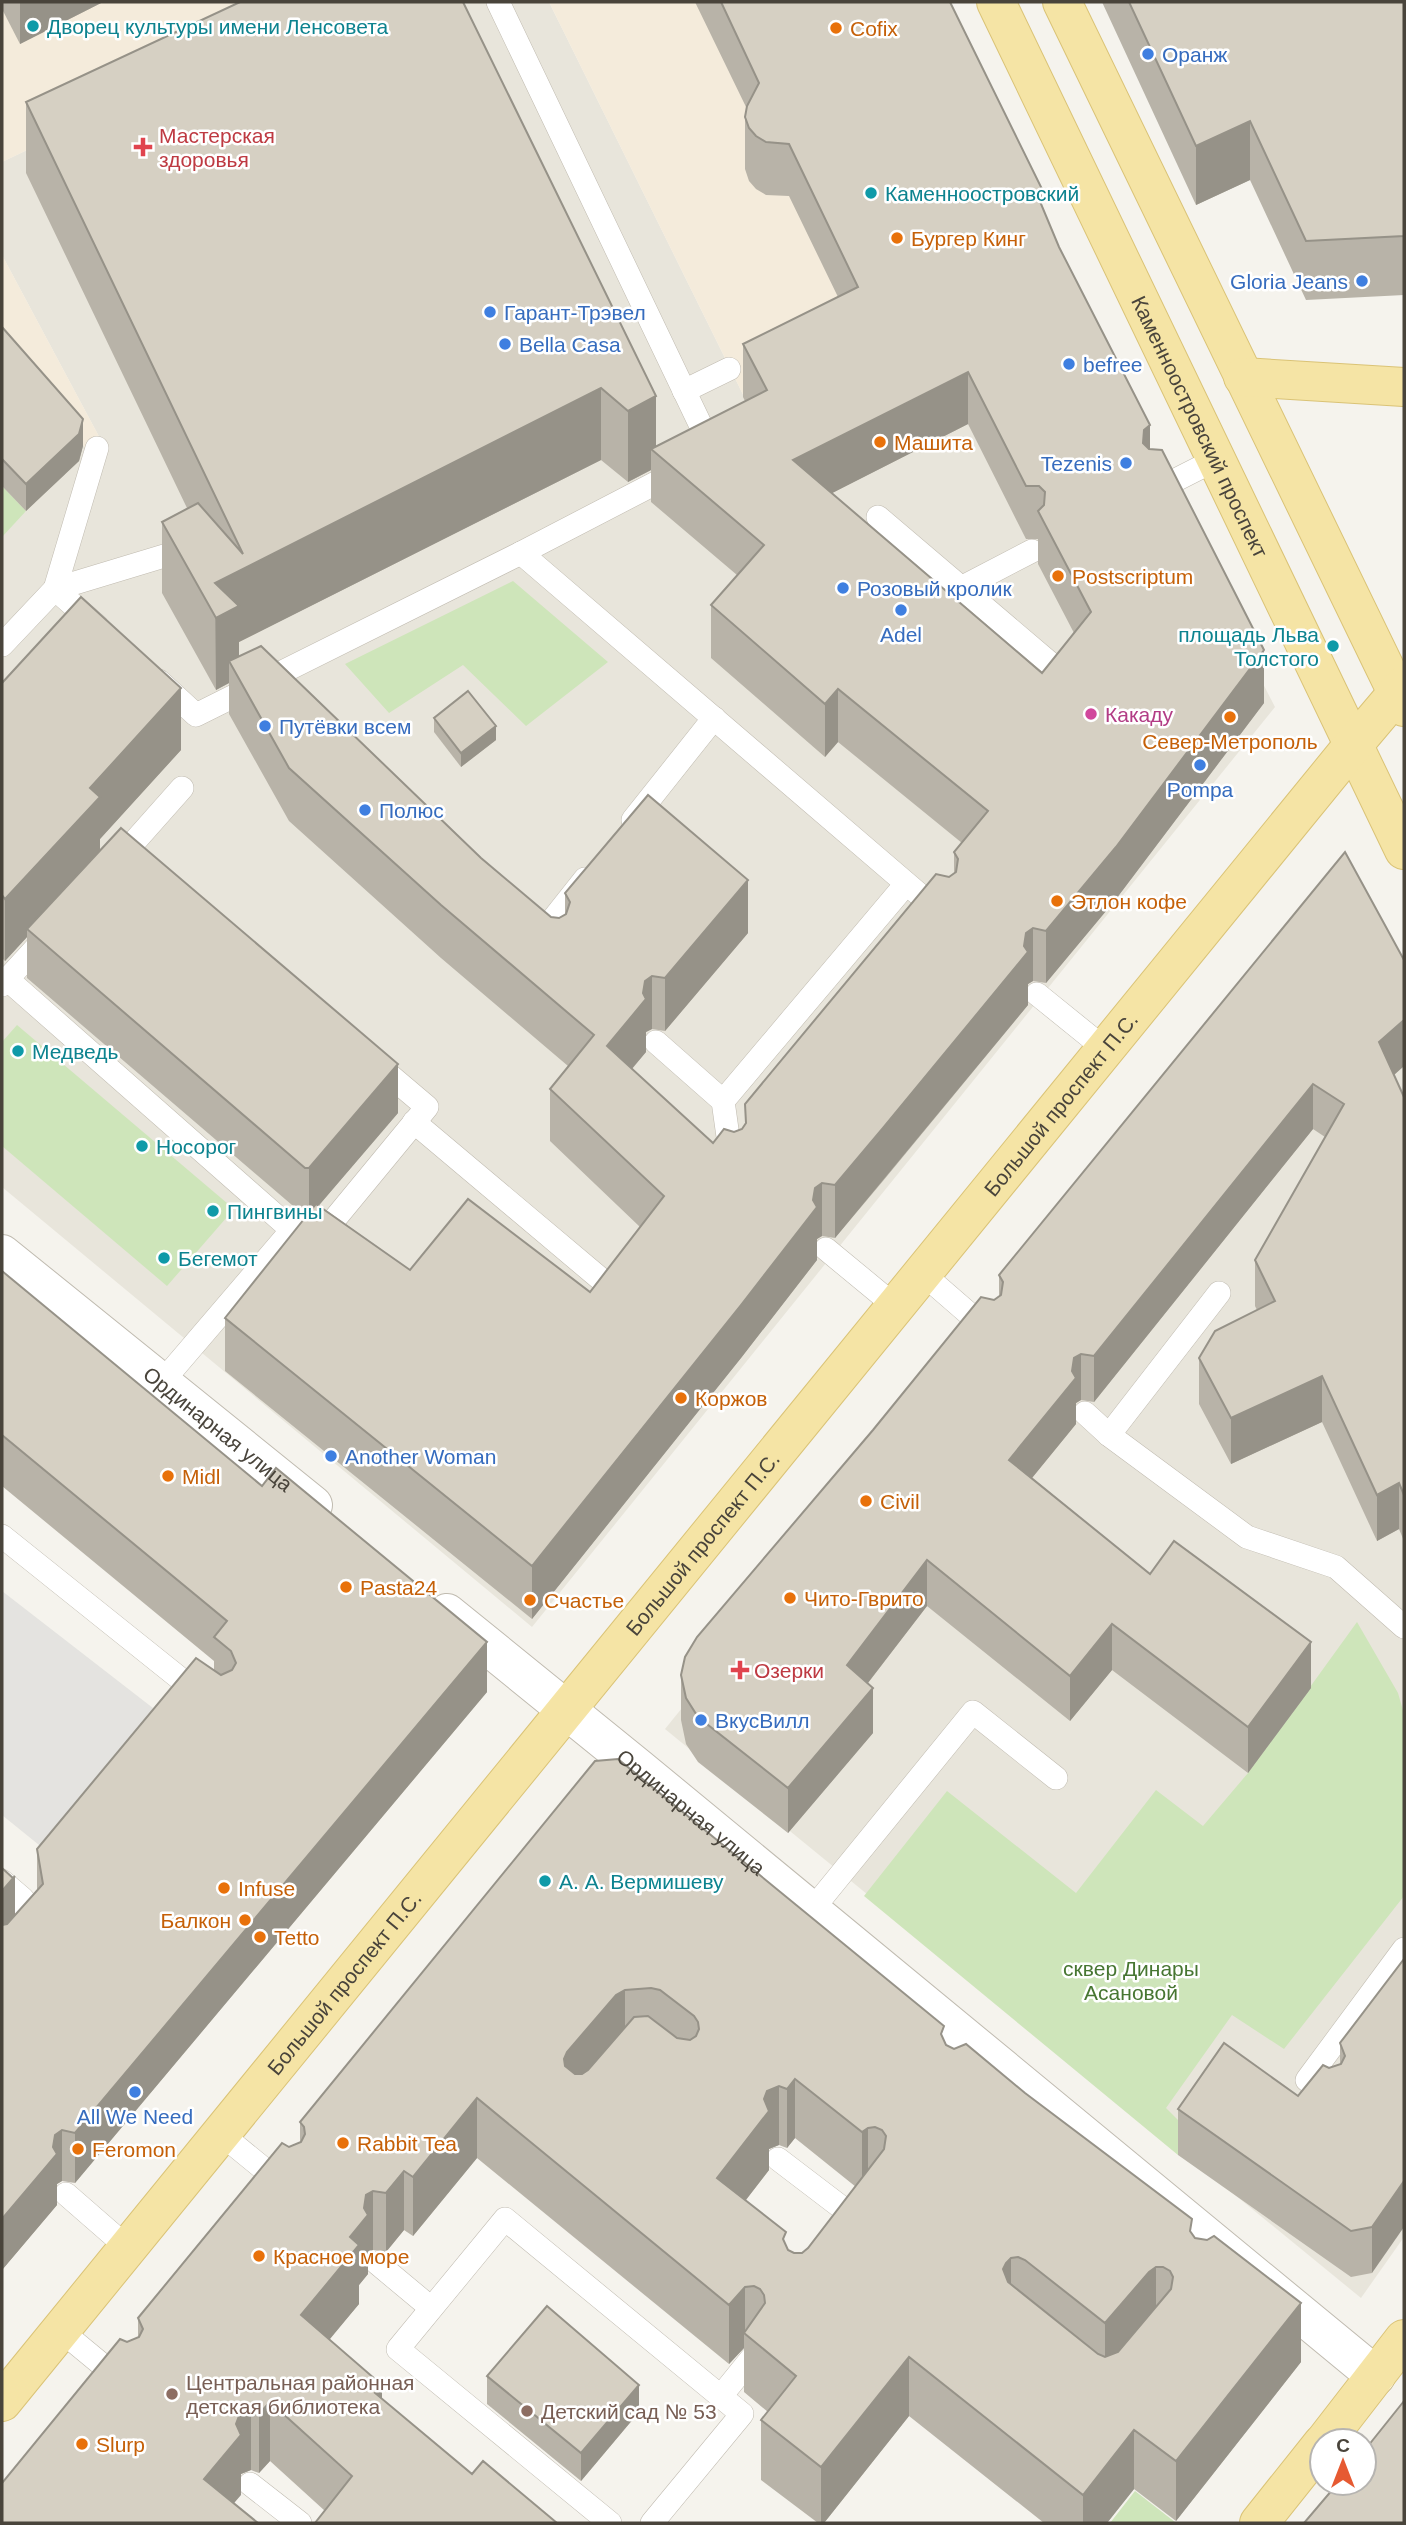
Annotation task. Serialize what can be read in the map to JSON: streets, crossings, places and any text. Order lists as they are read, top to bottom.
{
  "streets": {
    "main road": ["Каменноостровский проспект", "Большой проспект П.С."],
    "street": ["Ординарная улица"]
  },
  "crossings": [
    ["Каменноостровский проспект", "Большой проспект П.С."],
    ["Большой проспект П.С.", "Ординарная улица"]
  ],
  "parks": ["сквер Динары Асановой"],
  "places": {
    "other": [
      "Дворец культуры имени Ленсовета",
      "Cofix",
      "Оранж",
      "Каменноостровский",
      "Бургер Кинг",
      "Gloria Jeans",
      "Гарант-Трэвел",
      "Bella Casa",
      "befree",
      "Машита",
      "Tezenis",
      "Postscriptum",
      "Розовый кролик",
      "Adel",
      "площадь Льва Толстого",
      "Какаду",
      "Север-Метрополь",
      "Путёвки всем",
      "Pompa",
      "Полюс",
      "Этлон кофе",
      "Медведь",
      "Носорог",
      "Пингвины",
      "Бегемот",
      "Коржов",
      "Another Woman",
      "Midl",
      "Civil",
      "Pasta24",
      "Чито-Гврито",
      "Счастье",
      "ВкусВилл",
      "А. А. Вермишеву",
      "Infuse",
      "Балкон",
      "Tetto",
      "All We Need",
      "Rabbit Tea",
      "Feromon",
      "Красное море",
      "Центральная районная детская библиотека",
      "Детский сад № 53",
      "Slurp"
    ],
    "health": ["Мастерская здоровья", "Озерки"]
  },
  "north": "top"
}
